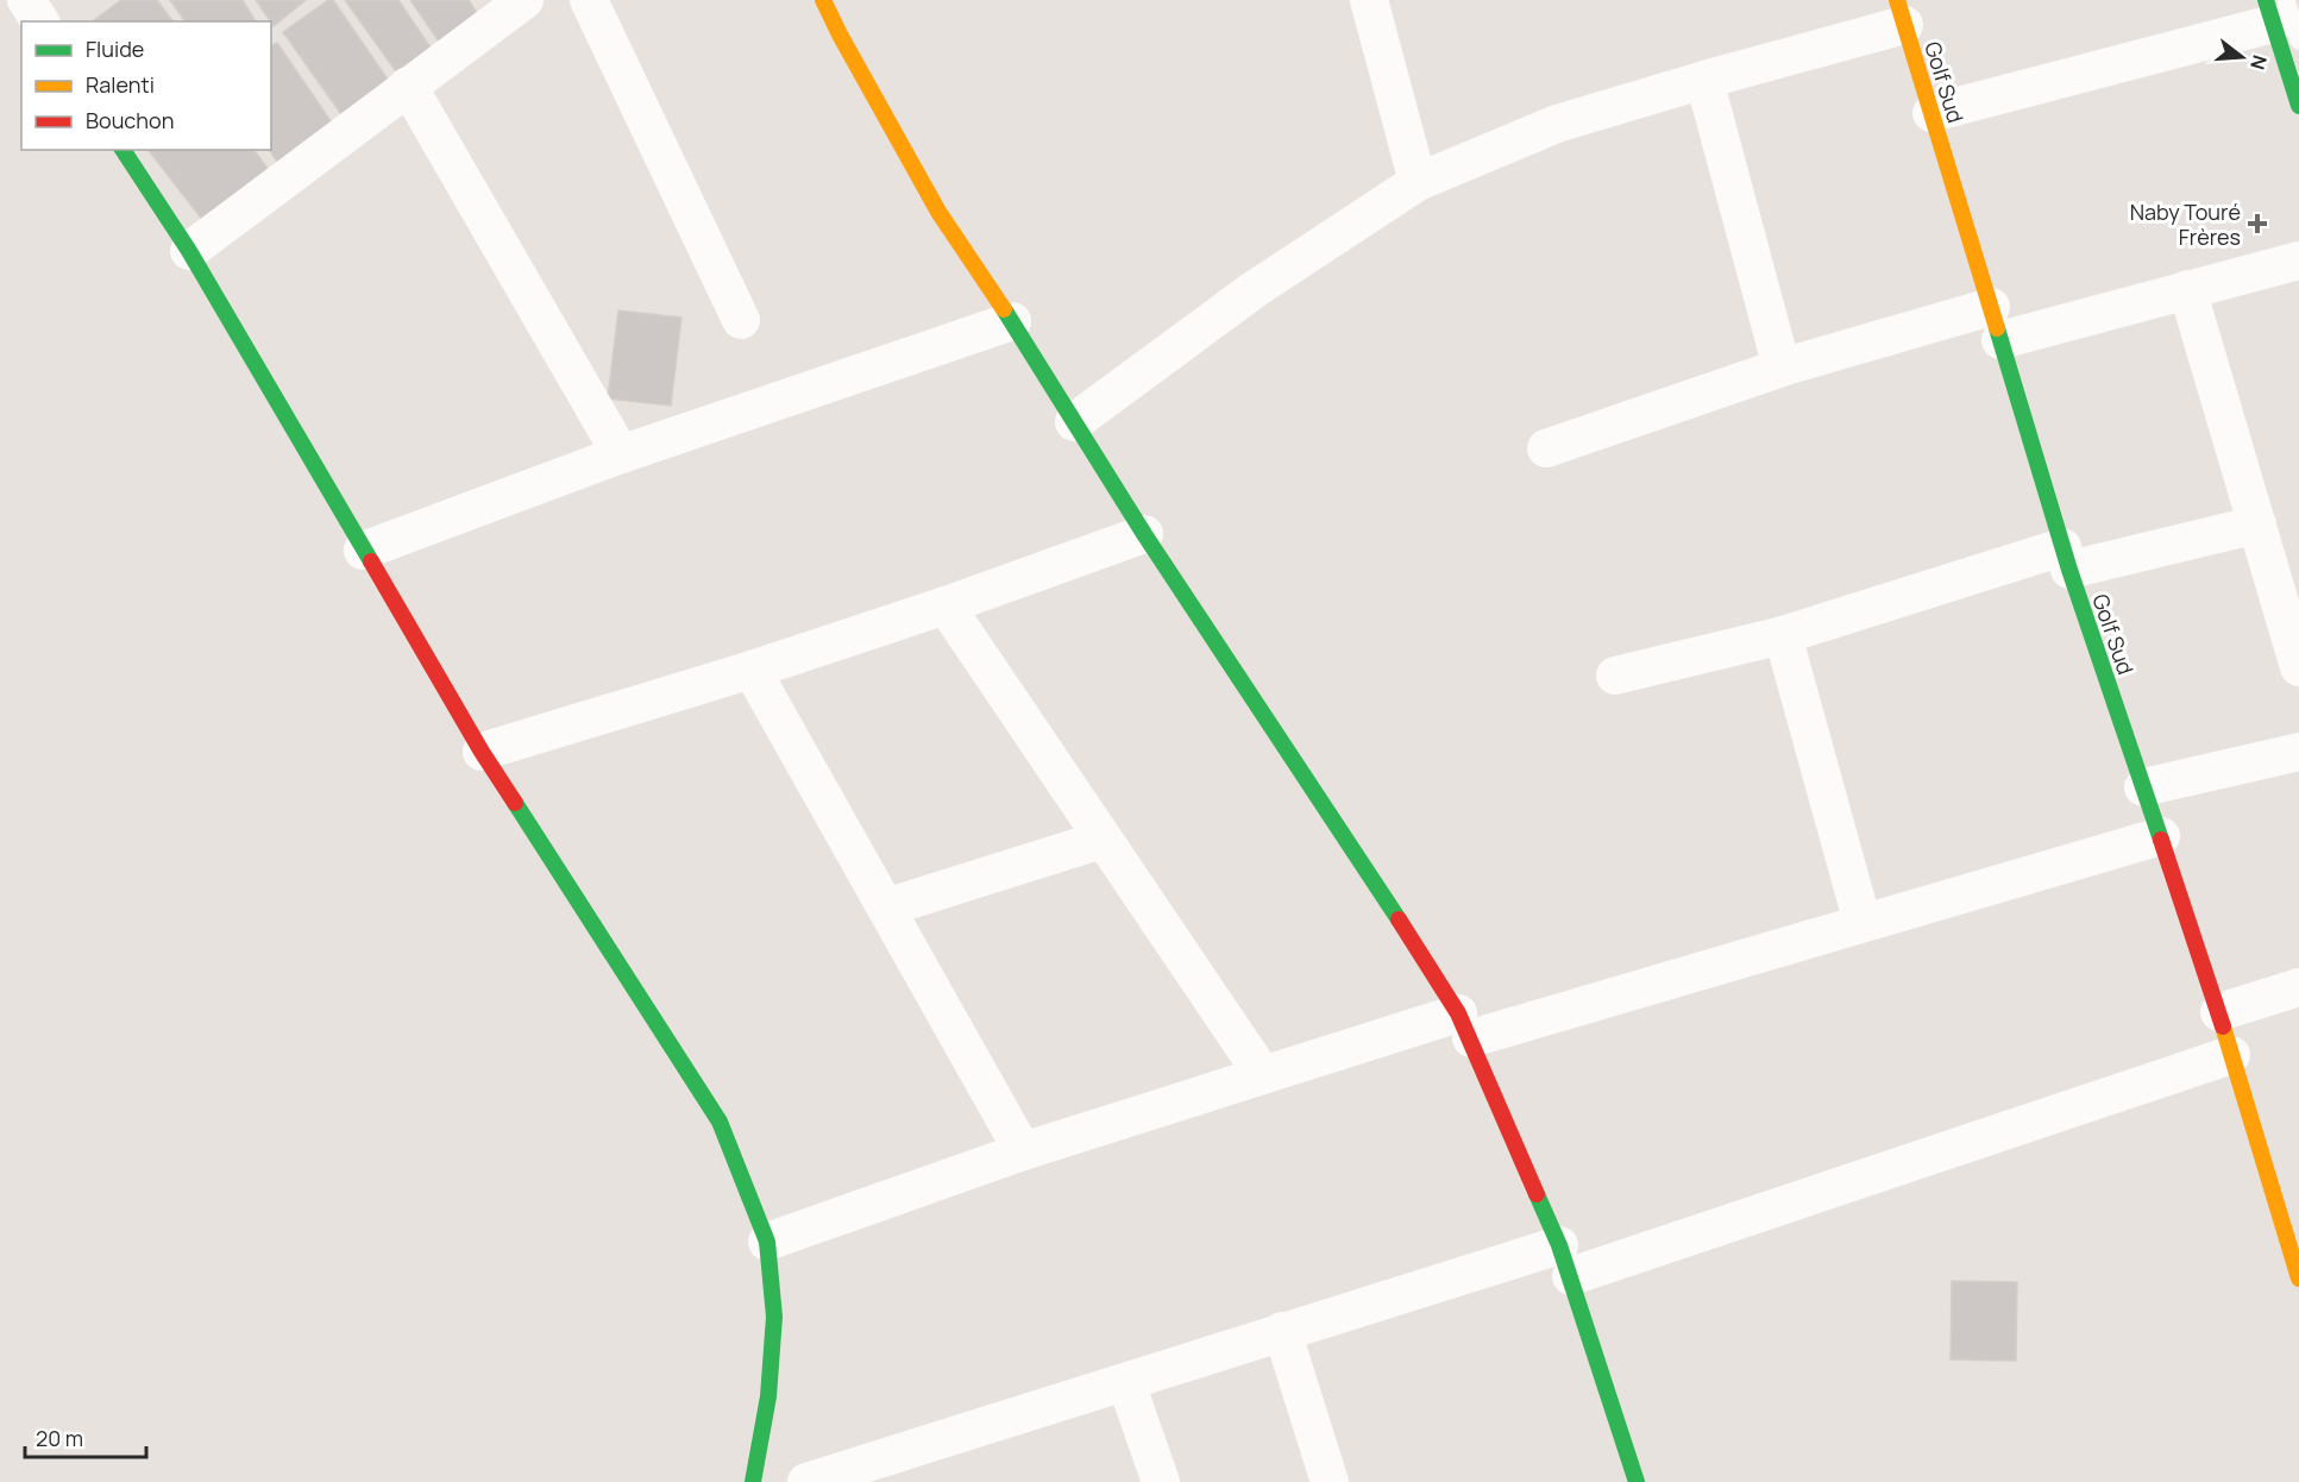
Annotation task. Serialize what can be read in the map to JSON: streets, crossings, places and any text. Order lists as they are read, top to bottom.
{
  "streets": {
    "street": ["Golf Sud"]
  },
  "places": {
    "health": ["Naby Touré Frères"]
  },
  "legend": ["Fluide", "Ralenti", "Bouchon"],
  "scale_bar": "20 m",
  "north": "right"
}
